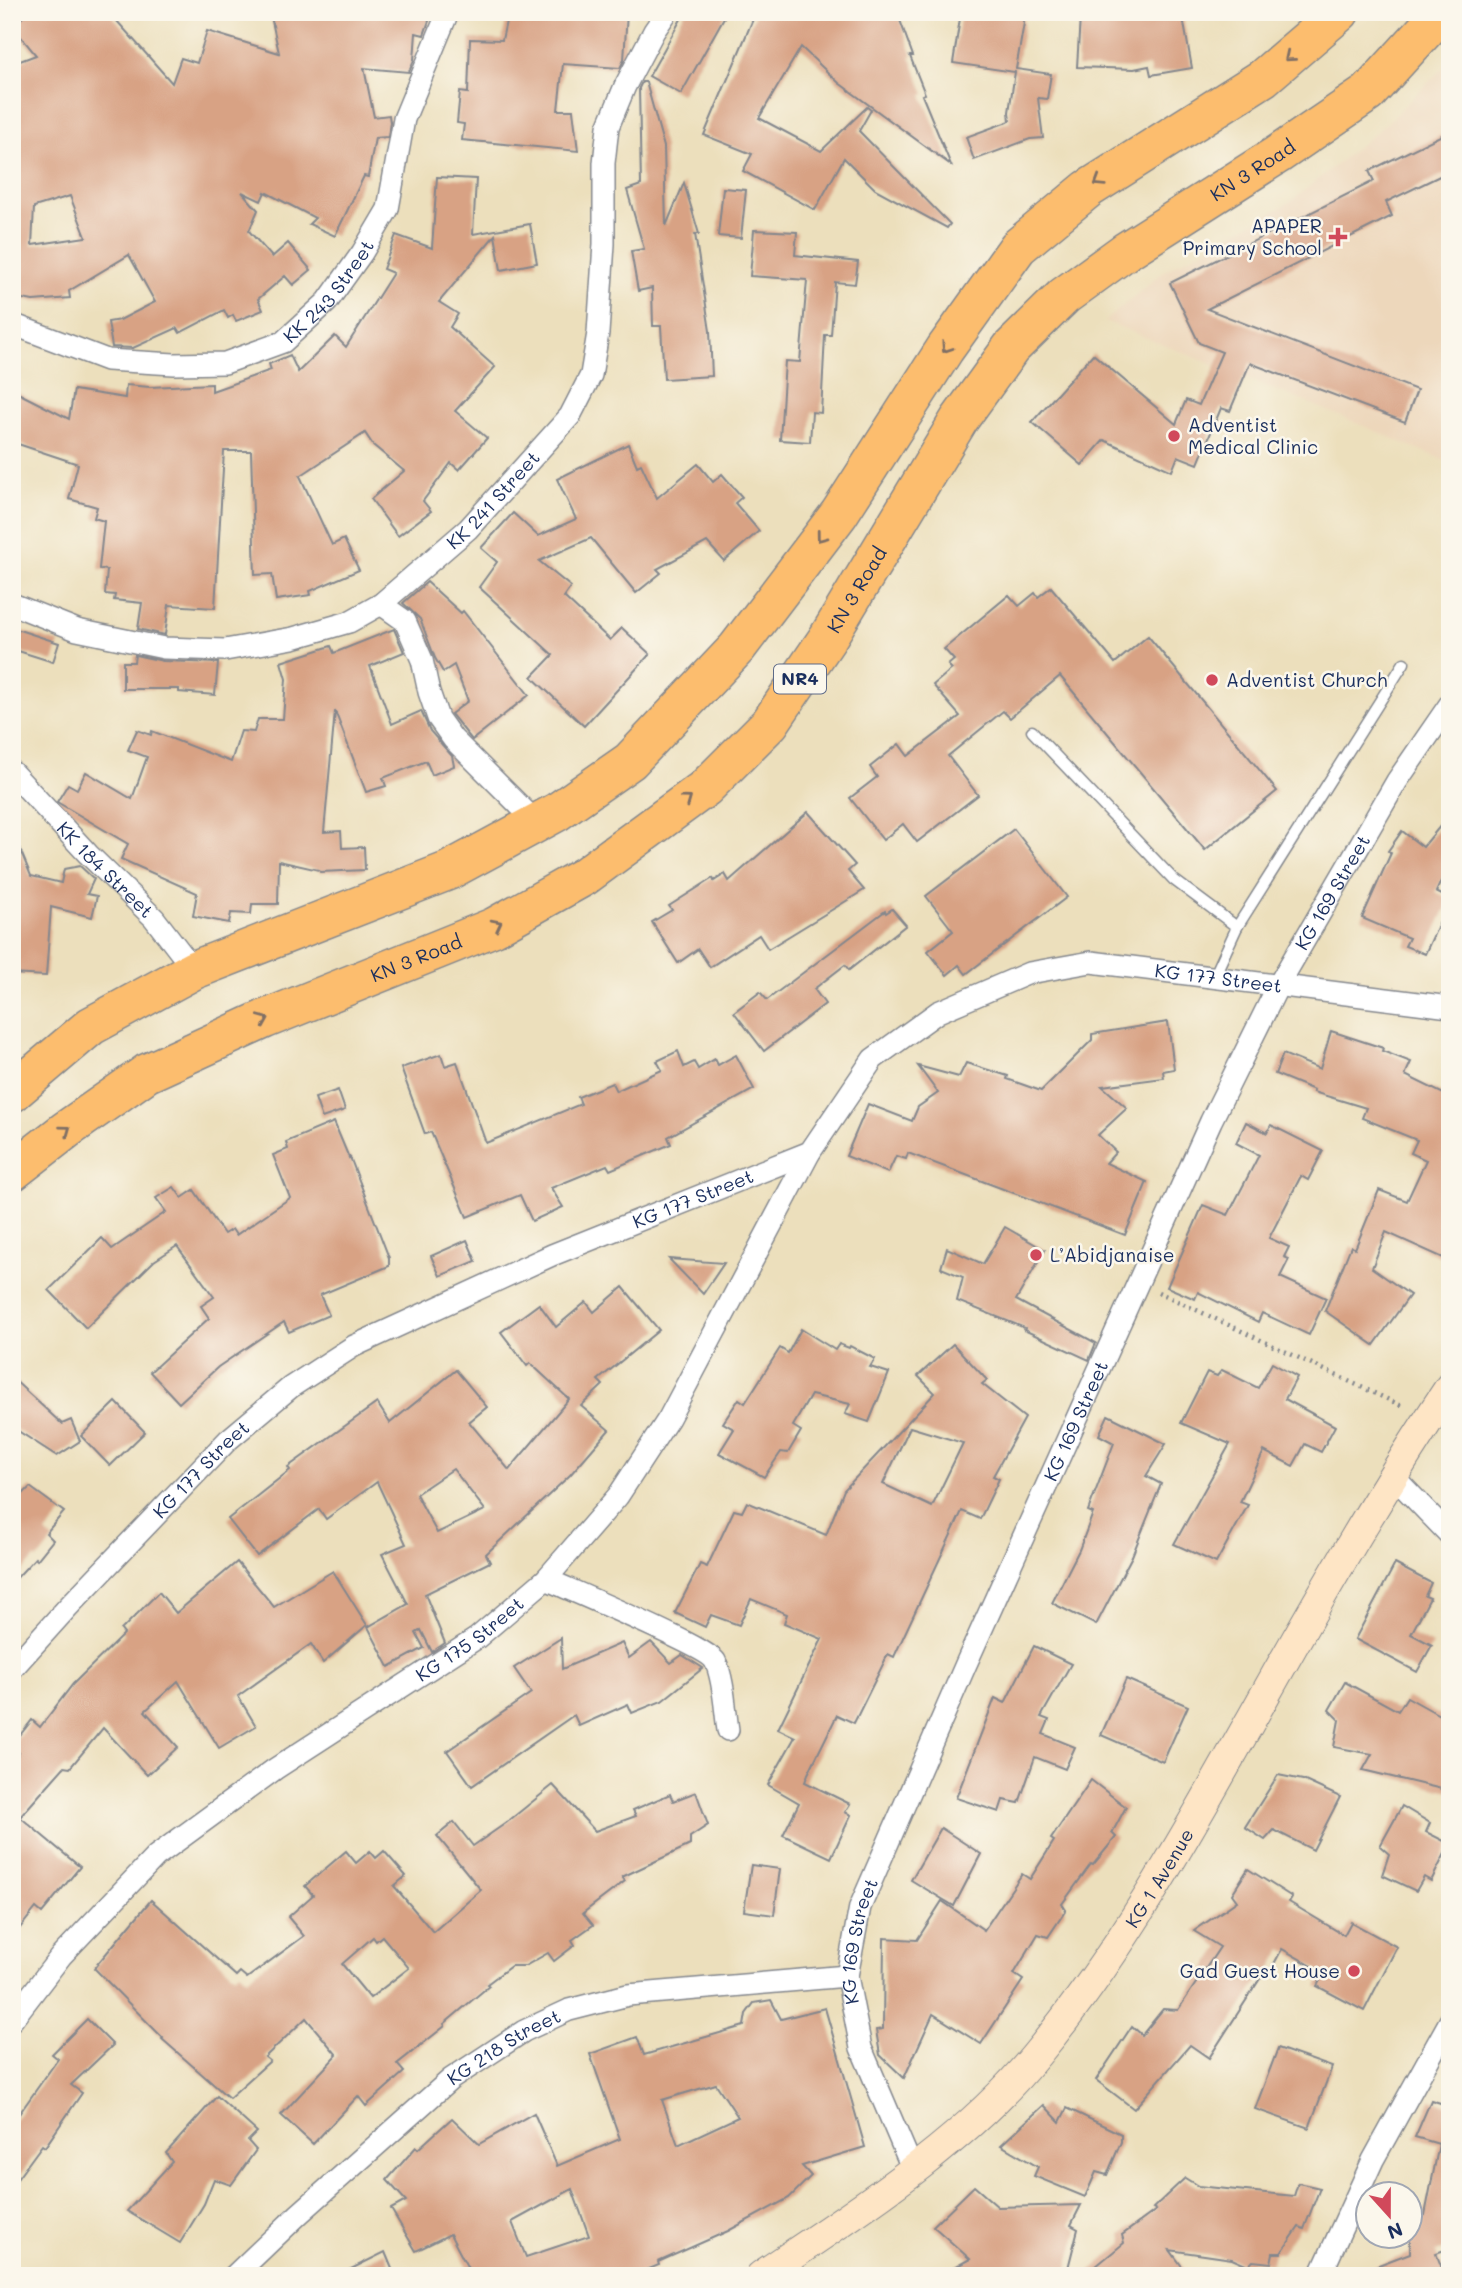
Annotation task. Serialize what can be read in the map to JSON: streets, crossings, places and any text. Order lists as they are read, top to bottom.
{
  "streets": {
    "highway": ["KN 3 Road", "NR4"],
    "street": [
      "KK 243 Street",
      "KK 241 Street",
      "KK 184 Street",
      "KG 169 Street",
      "KG 177 Street",
      "KG 175 Street",
      "KG 1 Avenue",
      "KG 218 Street"
    ]
  },
  "crossings": [
    ["KG 169 Street", "KG 177 Street"],
    ["KG 169 Street", "KG 1 Avenue"],
    ["KG 169 Street", "KG 218 Street"],
    ["KG 177 Street", "KG 175 Street"]
  ],
  "places": {
    "health": ["APAPER Primary School"],
    "other": [
      "Adventist Medical Clinic",
      "Adventist Church",
      "L’Abidjanaise",
      "Gad Guest House"
    ]
  },
  "north": "bottom"
}
